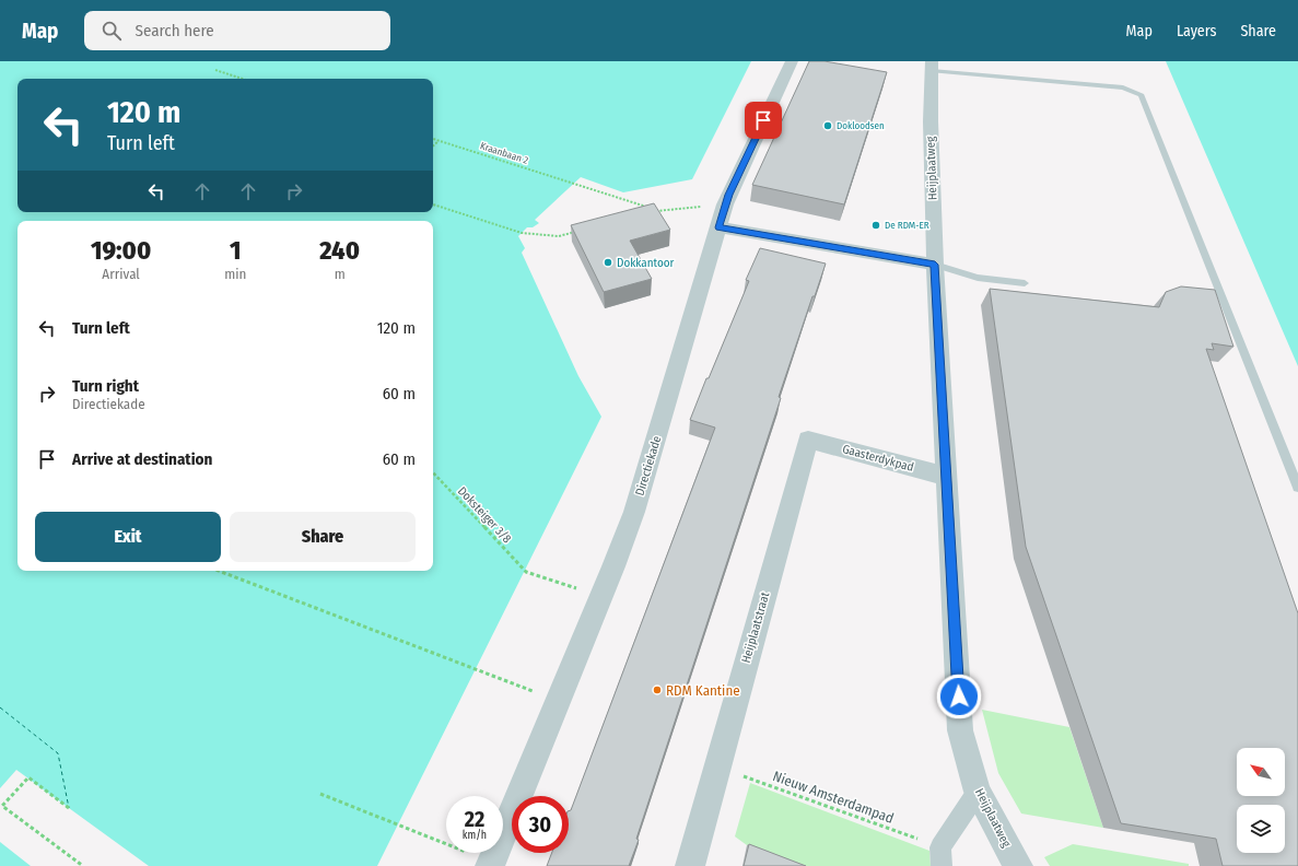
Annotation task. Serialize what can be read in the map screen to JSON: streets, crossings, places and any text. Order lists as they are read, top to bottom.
{
  "streets": {
    "street": [
      "Heijplaatweg",
      "Gaasterdykpad",
      "Directiekade",
      "Heijplaatstraat"
    ],
    "path": ["Kraanbaan 2", "Doksteiger 3/8", "Nieuw Amsterdampad"]
  },
  "crossings": [
    ["Heijplaatweg", "Gaasterdykpad"],
    ["Gaasterdykpad", "Heijplaatstraat"],
    ["Directiekade", "Doksteiger 3/8"],
    ["Heijplaatstraat", "Nieuw Amsterdampad"]
  ],
  "places": [
    "Dokloodsen",
    "De RDM-ER",
    "Dokkantoor",
    "RDM Kantine"
  ],
  "north": "top left",
  "page": {
    "header": "Map",
    "search": "Search here",
    "nav": ["Map", "Layers", "Share"],
    "turn": ["120 m", "Turn left"],
    "eta": [
      "19:00",
      "Arrival",
      "1",
      "min",
      "240",
      "m"
    ],
    "list": [
      {
        "name": "Turn left",
        "value": "120 m"
      },
      {
        "name": "Turn right",
        "note": "Directiekade",
        "value": "60 m"
      },
      {
        "name": "Arrive at destination",
        "value": "60 m"
      }
    ],
    "buttons": ["Exit", "Share"],
    "speed": "22 km/h",
    "limit": "30"
  }
}
